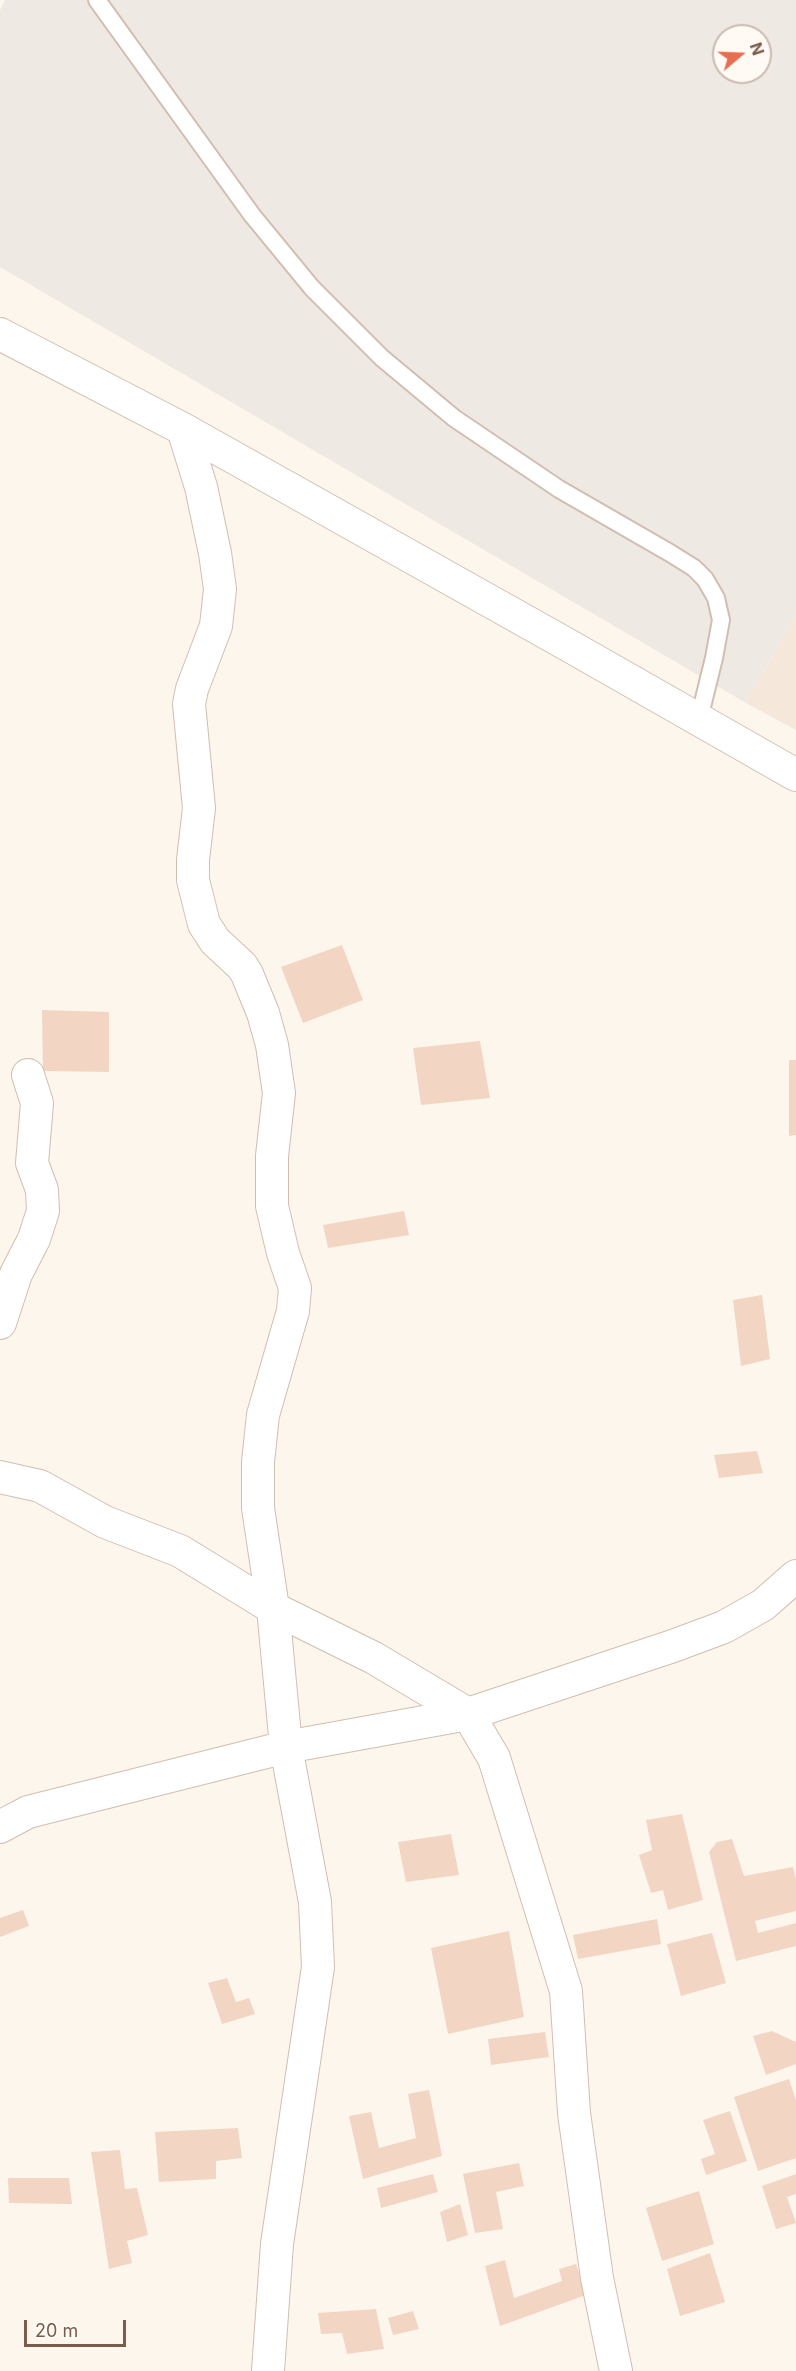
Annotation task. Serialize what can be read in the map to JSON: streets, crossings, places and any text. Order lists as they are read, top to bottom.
{
  "scale_bar": "20 m",
  "north": "right"
}
